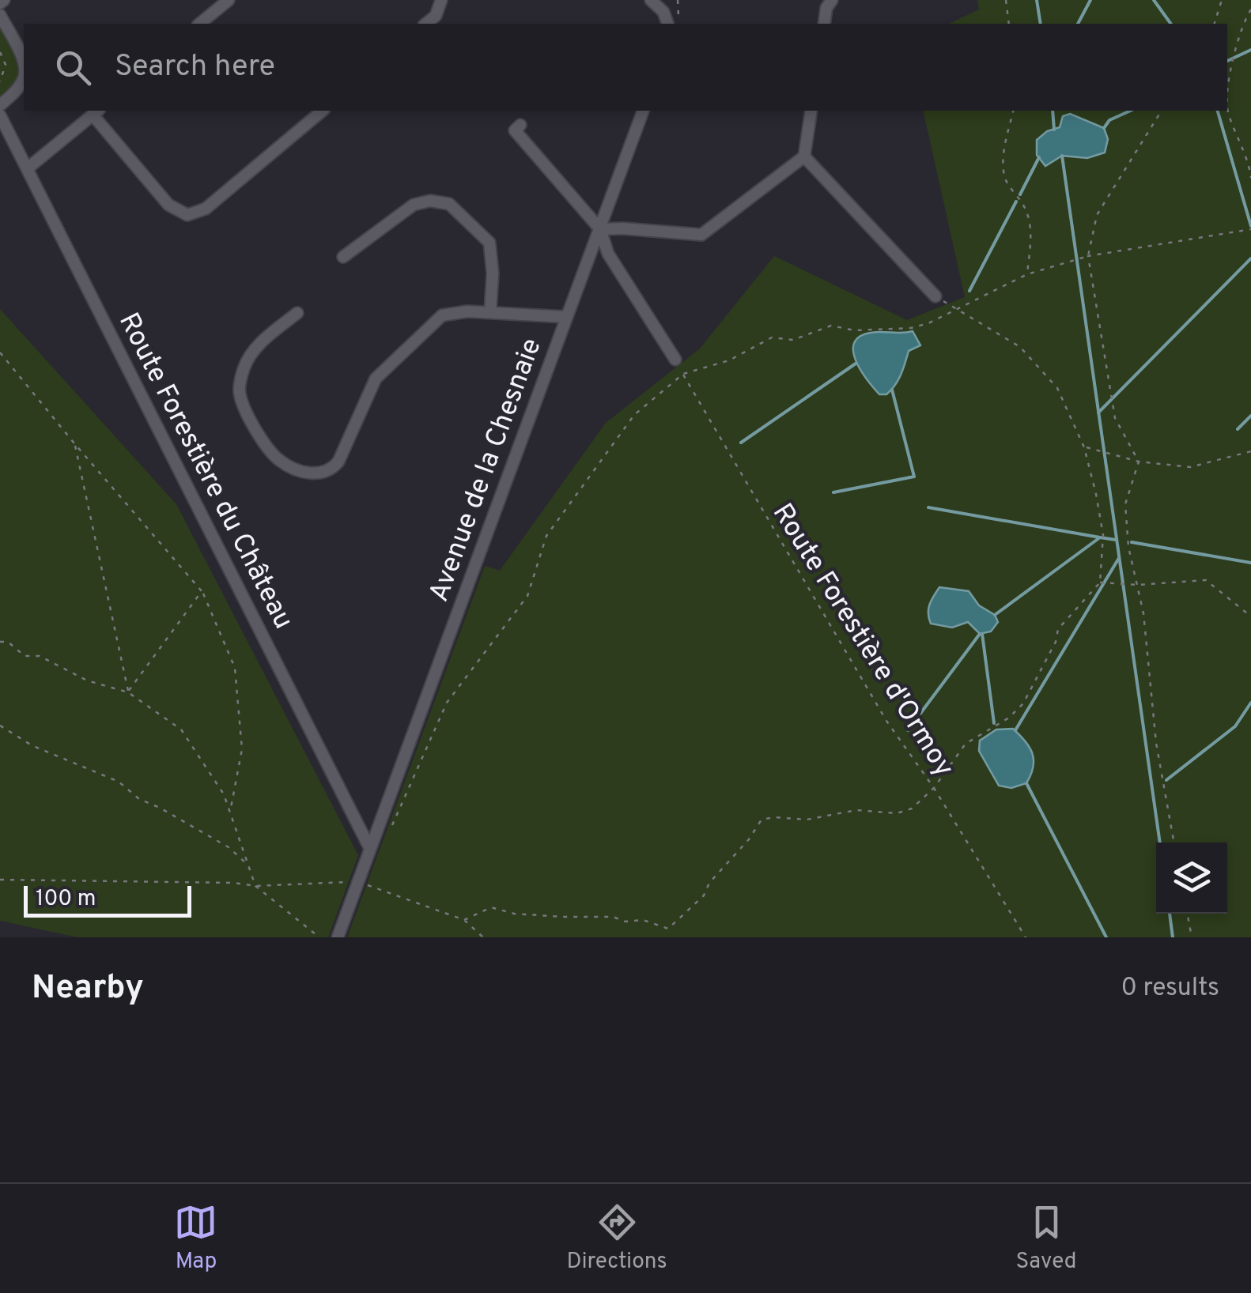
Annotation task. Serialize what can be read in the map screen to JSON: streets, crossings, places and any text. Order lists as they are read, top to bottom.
{
  "streets": {
    "street": ["Avenue de la Chesnaie", "Route Forestière du Château"],
    "path": ["Route Forestière d'Ormoy"]
  },
  "crossings": [
    ["Avenue de la Chesnaie", "Route Forestière du Château"]
  ],
  "scale_bar": "100 m",
  "page": {
    "search": "Search here",
    "scale": "100 m",
    "heading": ["Nearby", "0 results"],
    "nav": ["Map", "Directions", "Saved"]
  }
}
